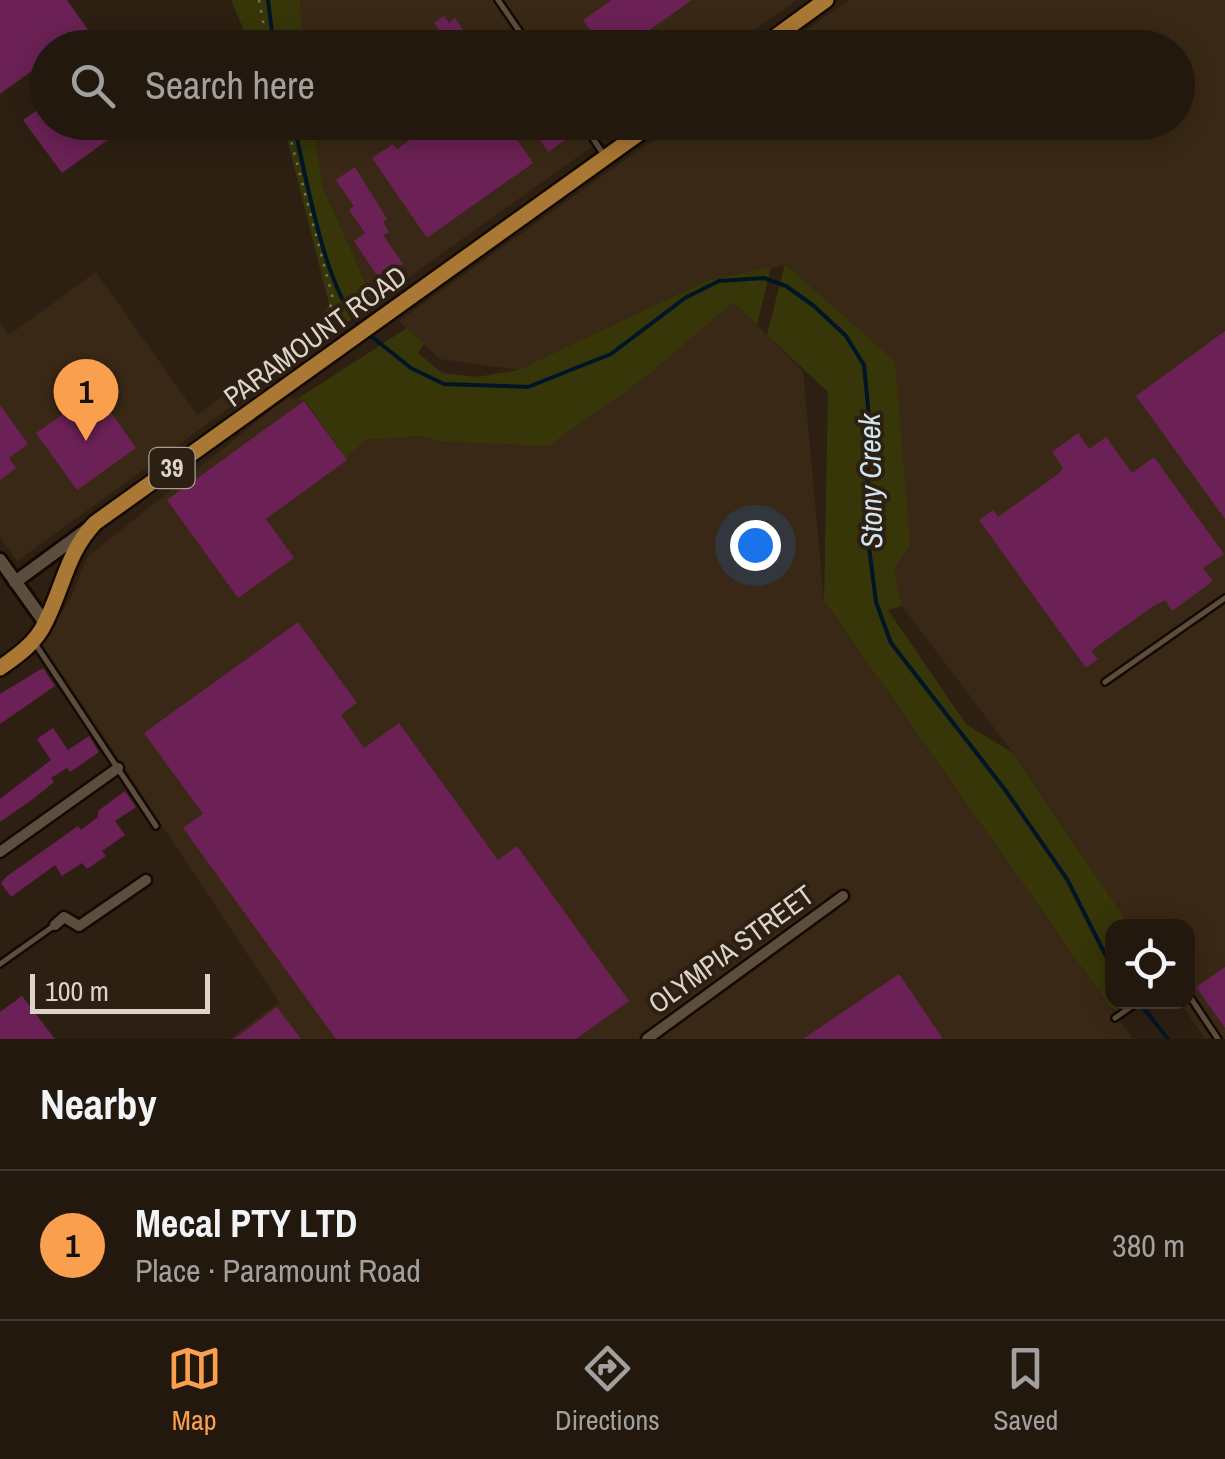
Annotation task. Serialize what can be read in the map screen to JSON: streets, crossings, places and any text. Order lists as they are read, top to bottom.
{
  "streets": {
    "main road": ["PARAMOUNT ROAD", "39"],
    "street": ["OLYMPIA STREET"]
  },
  "crossings": [
    ["PARAMOUNT ROAD", "39"]
  ],
  "water": ["Stony Creek"],
  "scale_bar": "100 m",
  "page": {
    "search": "Search here",
    "pins": "1",
    "scale": "100 m",
    "heading": "Nearby",
    "list": [
      {
        "mark": "1",
        "name": "Mecal PTY LTD",
        "note": "Place · Paramount Road",
        "value": "380 m"
      }
    ],
    "nav": ["Map", "Directions", "Saved"]
  }
}
